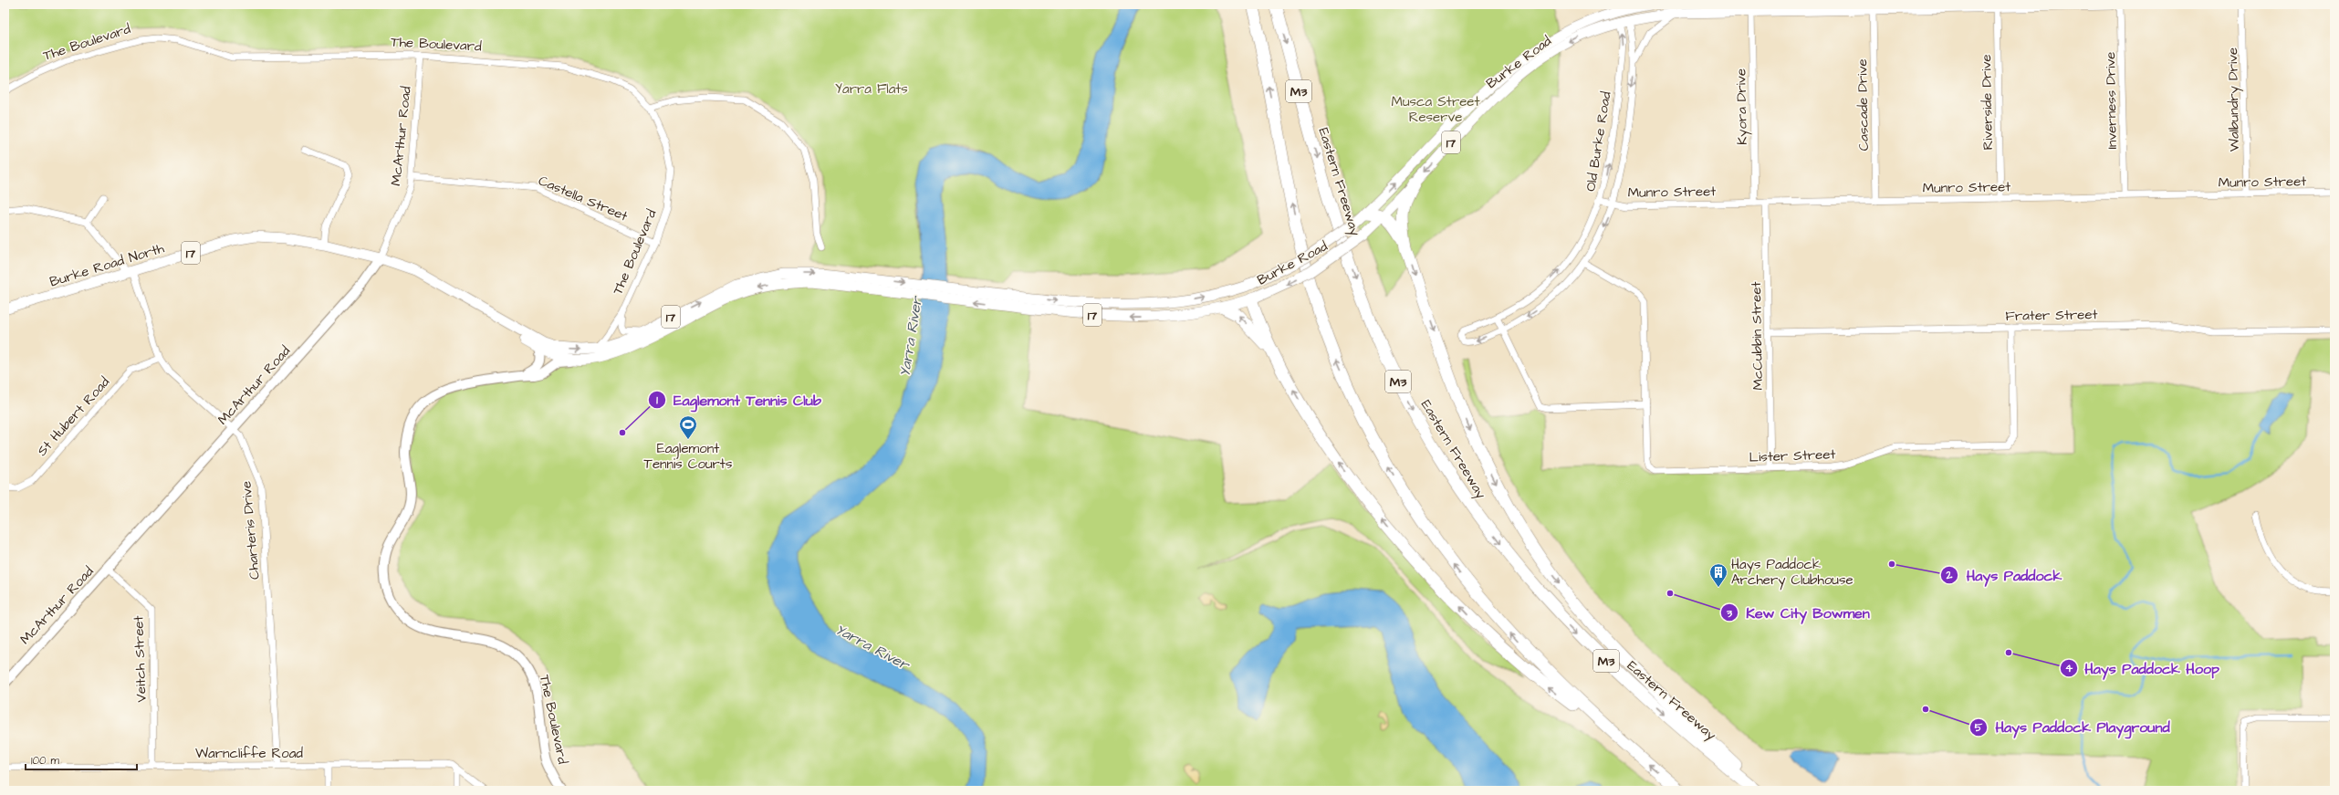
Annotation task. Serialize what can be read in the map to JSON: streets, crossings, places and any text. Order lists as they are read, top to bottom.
{
  "streets": {
    "highway": ["M3", "Eastern Freeway"],
    "main road": ["Burke Road", "17", "Burke Road North"],
    "street": [
      "The Boulevard",
      "Walbundry Drive",
      "Inverness Drive",
      "Riverside Drive",
      "Cascade Drive",
      "Kyora Drive",
      "McArthur Road",
      "Old Burke Road",
      "Munro Street",
      "Castella Street",
      "Frater Street",
      "McCubbin Street",
      "St Hubert Road",
      "Lister Street",
      "Charteris Drive",
      "Veitch Street",
      "Warncliffe Road"
    ]
  },
  "crossings": [
    ["The Boulevard", "McArthur Road"],
    ["The Boulevard", "Castella Street"],
    ["The Boulevard", "Burke Road North"],
    ["Burke Road", "Riverside Drive"],
    ["Burke Road", "Cascade Drive"],
    ["Burke Road", "Kyora Drive"],
    ["Burke Road", "Old Burke Road"],
    ["Burke Road", "17"],
    ["Walbundry Drive", "Munro Street"],
    ["Inverness Drive", "Munro Street"],
    ["Riverside Drive", "Munro Street"],
    ["Cascade Drive", "Munro Street"],
    ["Kyora Drive", "Munro Street"],
    ["McArthur Road", "Castella Street"],
    ["McArthur Road", "Burke Road North"],
    ["McArthur Road", "Charteris Drive"],
    ["McArthur Road", "Veitch Street"],
    ["Old Burke Road", "Munro Street"],
    ["17", "Burke Road North"],
    ["Munro Street", "McCubbin Street"],
    ["Burke Road North", "Charteris Drive"],
    ["Frater Street", "McCubbin Street"],
    ["Frater Street", "Lister Street"],
    ["McCubbin Street", "Lister Street"],
    ["St Hubert Road", "Charteris Drive"],
    ["Charteris Drive", "Warncliffe Road"],
    ["Veitch Street", "Warncliffe Road"]
  ],
  "water": ["Yarra River"],
  "parks": ["Yarra Flats", "Musca Street Reserve"],
  "places": {
    "other": [
      "Eaglemont Tennis Club",
      "Hays Paddock",
      "Kew City Bowmen",
      "Hays Paddock Hoop",
      "Hays Paddock Playground"
    ],
    "sports": ["Eaglemont Tennis Courts"],
    "building": ["Hays Paddock Archery Clubhouse"]
  },
  "scale_bar": "100 m"
}
